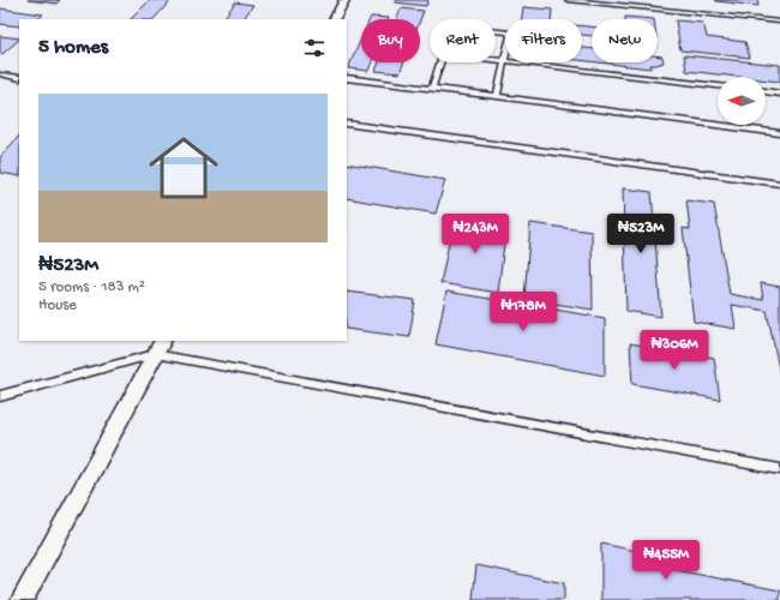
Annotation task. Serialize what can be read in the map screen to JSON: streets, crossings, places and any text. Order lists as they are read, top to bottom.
{
  "north": "left",
  "page": {
    "chip": [
      "Buy",
      "Rent",
      "Filters",
      "New"
    ],
    "heading": "5 homes",
    "list": [
      {
        "name": "₦523M",
        "note": "5 rooms · 183 m² · House"
      }
    ],
    "price": [
      "₦243M",
      "₦523M",
      "₦178M",
      "₦306M",
      "₦455M"
    ]
  }
}
